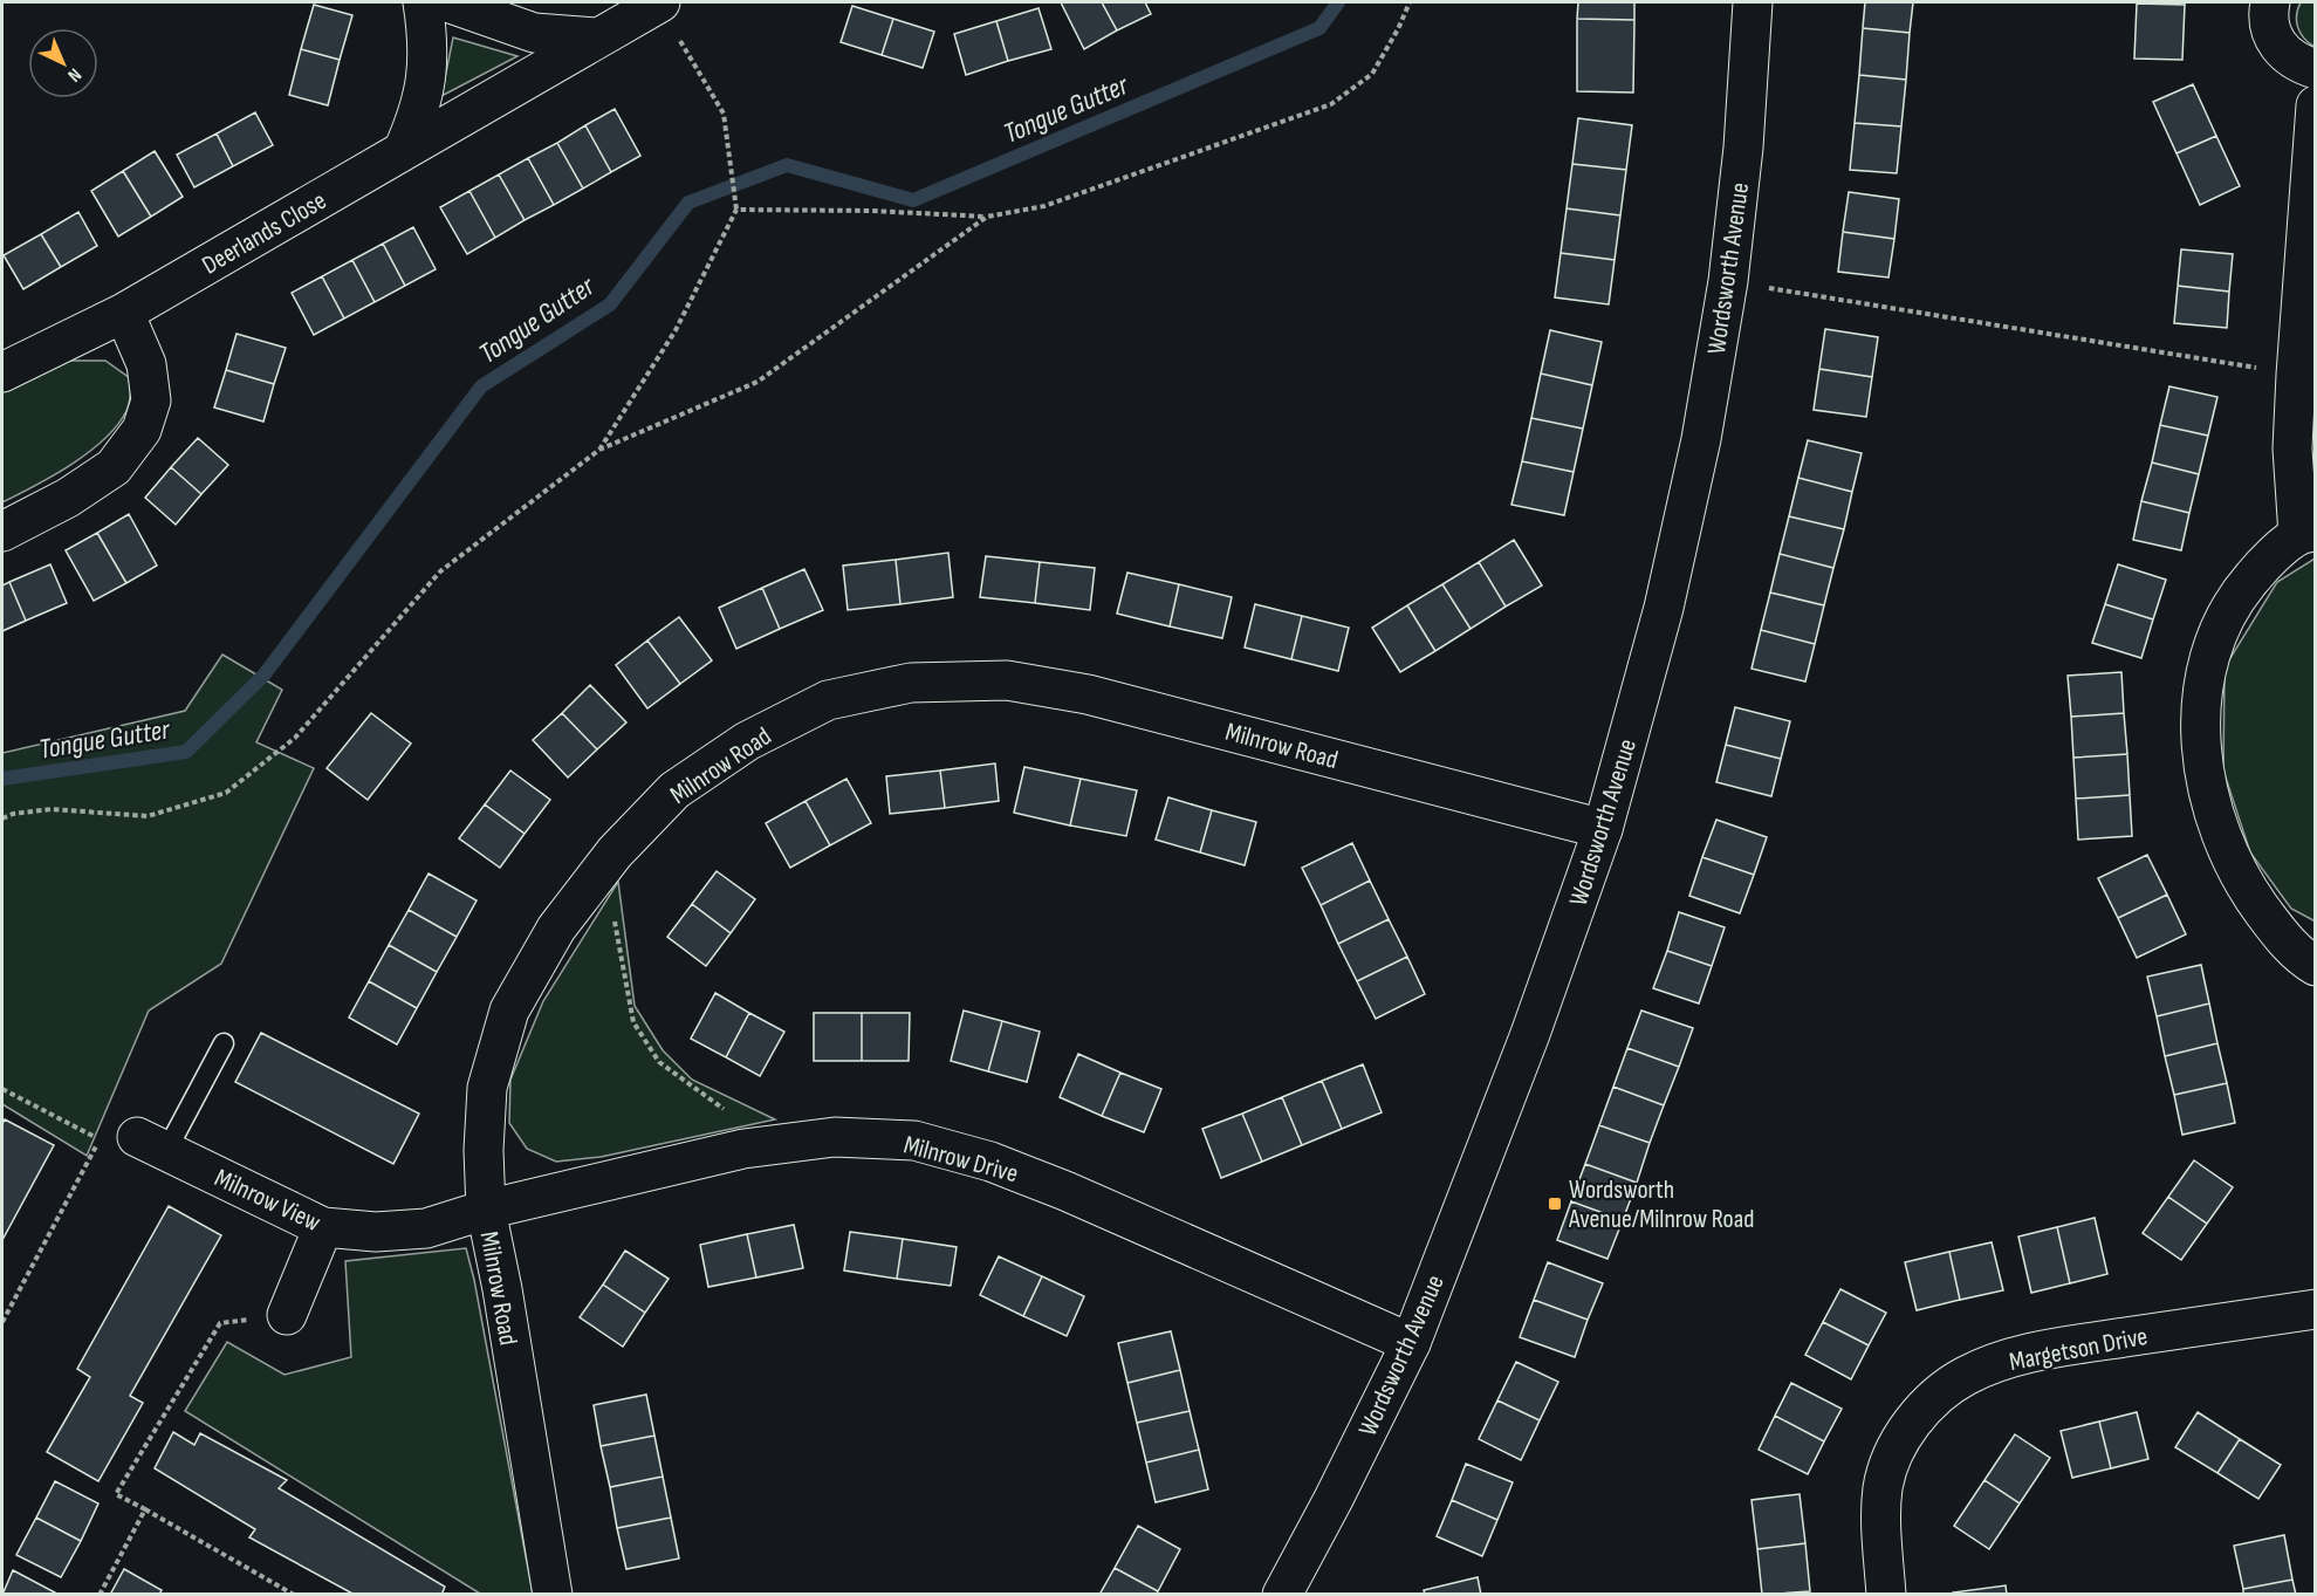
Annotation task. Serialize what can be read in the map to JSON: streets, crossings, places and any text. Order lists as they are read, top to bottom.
{
  "streets": {
    "street": [
      "Deerlands Close",
      "Wordsworth Avenue",
      "Milnrow Road",
      "Milnrow Drive",
      "Milnrow View",
      "Margetson Drive"
    ]
  },
  "crossings": [
    ["Wordsworth Avenue", "Milnrow Road"],
    ["Wordsworth Avenue", "Milnrow Drive"],
    ["Milnrow Road", "Milnrow Drive"],
    ["Milnrow Road", "Milnrow View"],
    ["Milnrow Drive", "Milnrow View"]
  ],
  "water": ["Tongue Gutter"],
  "places": {
    "transit": ["Wordsworth Avenue/Milnrow Road"]
  },
  "north": "bottom right"
}
